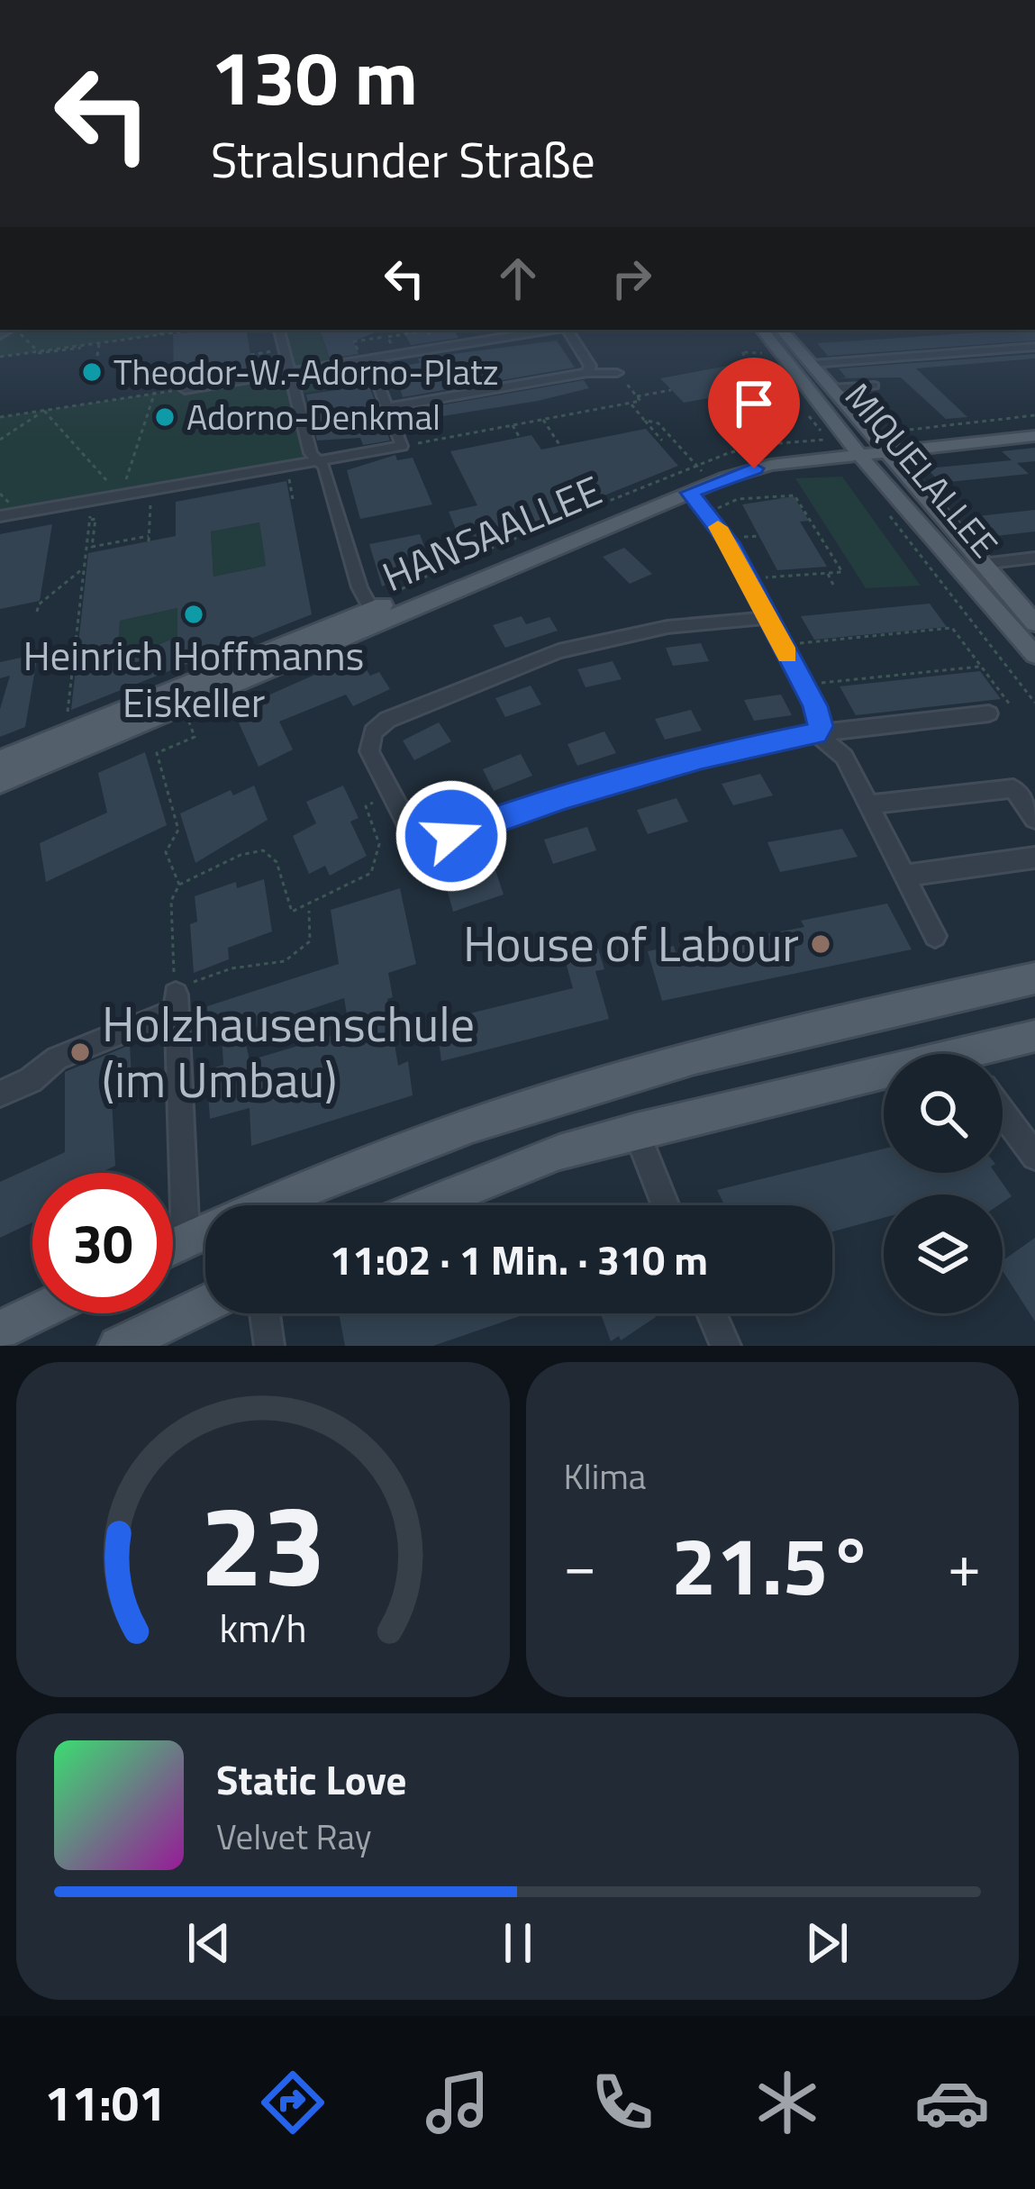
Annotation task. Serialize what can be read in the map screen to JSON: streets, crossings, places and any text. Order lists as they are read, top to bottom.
{
  "streets": {
    "main road": ["MIQUELALLEE", "HANSAALLEE"]
  },
  "crossings": [
    ["MIQUELALLEE", "HANSAALLEE"]
  ],
  "places": [
    "Theodor-W.-Adorno-Platz",
    "Adorno-Denkmal",
    "Heinrich Hoffmanns Eiskeller",
    "House of Labour",
    "Holzhausenschule (im Umbau)"
  ],
  "page": {
    "turn": ["130 m", "Stralsunder Straße"],
    "limit": "30",
    "trip": "11:02 · 1 Min. · 310 m",
    "tile": "Klima",
    "heat": ["−", "21.5°", "+"],
    "song": ["Static Love", "Velvet Ray"],
    "tabs": "11:01",
    "gauge": ["23", "km/h"]
  }
}
